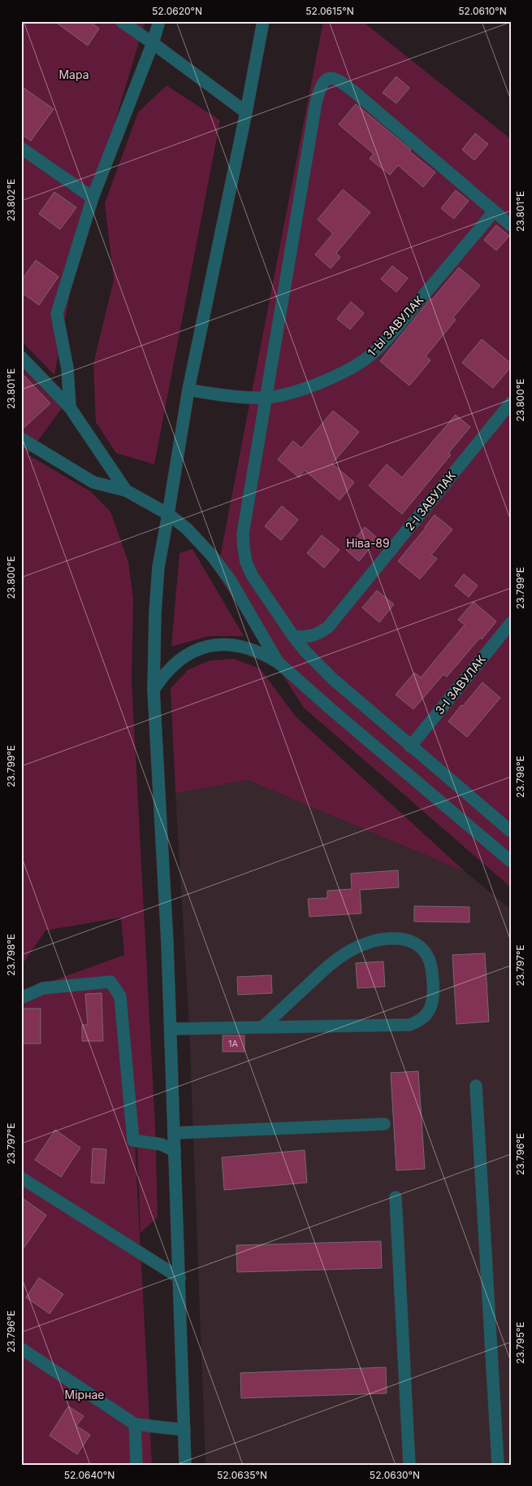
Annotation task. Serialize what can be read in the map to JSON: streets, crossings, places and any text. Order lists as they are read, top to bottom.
{
  "streets": {
    "street": ["1-Ы ЗАВУЛАК", "2-І ЗАВУЛАК", "3-І ЗАВУЛАК"]
  },
  "parks": ["Мара", "Ніва-89", "Мірнае"],
  "house_numbers": ["1А"],
  "coordinates": [
    "52.0620°N",
    "52.0615°N",
    "52.0610°N",
    "23.802°E",
    "23.801°E",
    "23.800°E",
    "23.799°E",
    "23.798°E",
    "23.797°E",
    "23.796°E",
    "23.795°E",
    "52.0640°N",
    "52.0635°N",
    "52.0630°N"
  ]
}
